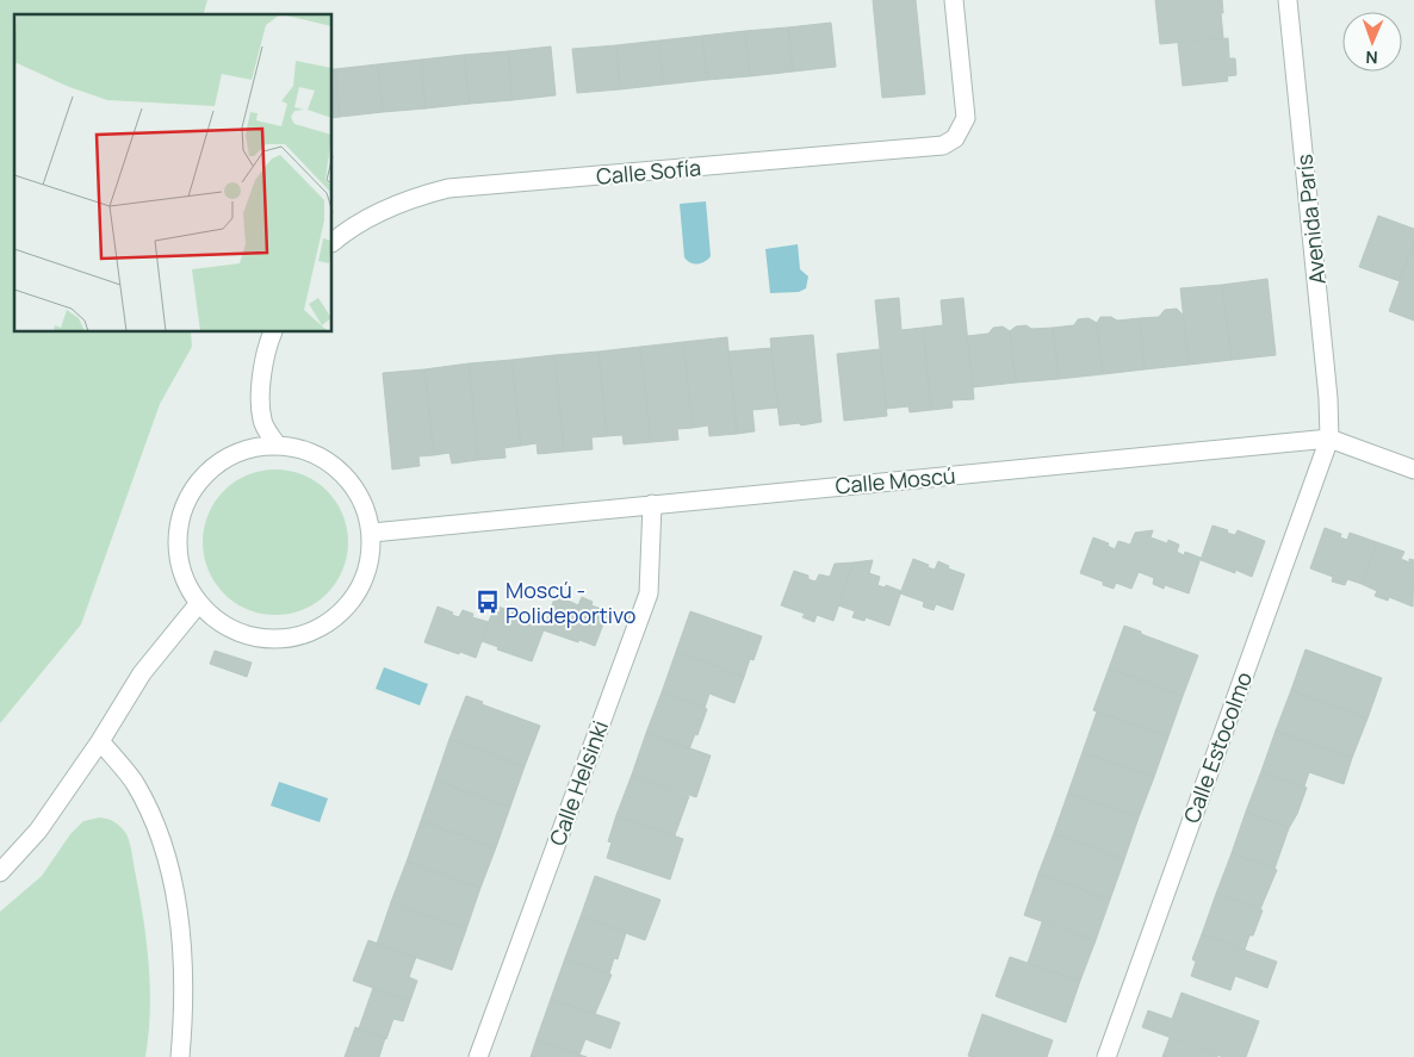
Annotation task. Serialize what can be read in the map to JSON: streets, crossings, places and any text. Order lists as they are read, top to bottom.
{
  "streets": {
    "street": [
      "Calle Sofía",
      "Avenida París",
      "Calle Moscú",
      "Calle Estocolmo",
      "Calle Helsinki"
    ]
  },
  "crossings": [
    ["Avenida París", "Calle Moscú"],
    ["Avenida París", "Calle Estocolmo"],
    ["Calle Moscú", "Calle Estocolmo"],
    ["Calle Moscú", "Calle Helsinki"]
  ],
  "places": {
    "bus stop": ["Moscú - Polideportivo"]
  },
  "north": "bottom"
}
